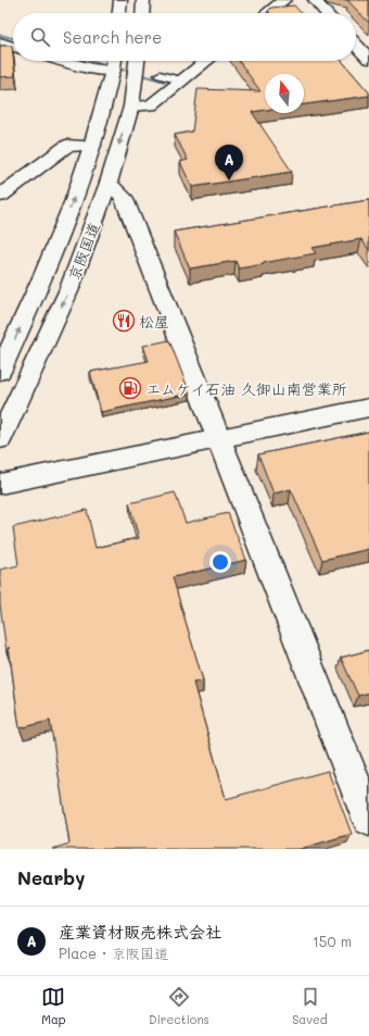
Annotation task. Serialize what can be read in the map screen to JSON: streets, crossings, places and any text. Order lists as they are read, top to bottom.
{
  "streets": {
    "main road": ["京阪国道"]
  },
  "places": {
    "restaurant": ["松屋"],
    "fuel station": ["エムケイ石油 久御山南営業所"]
  },
  "north": "top",
  "page": {
    "search": "Search here",
    "pins": "A",
    "heading": "Nearby",
    "list": [
      {
        "mark": "A",
        "name": "産業資材販売株式会社",
        "note": "Place · 京阪国道",
        "value": "150 m"
      }
    ],
    "nav": ["Map", "Directions", "Saved"]
  }
}
